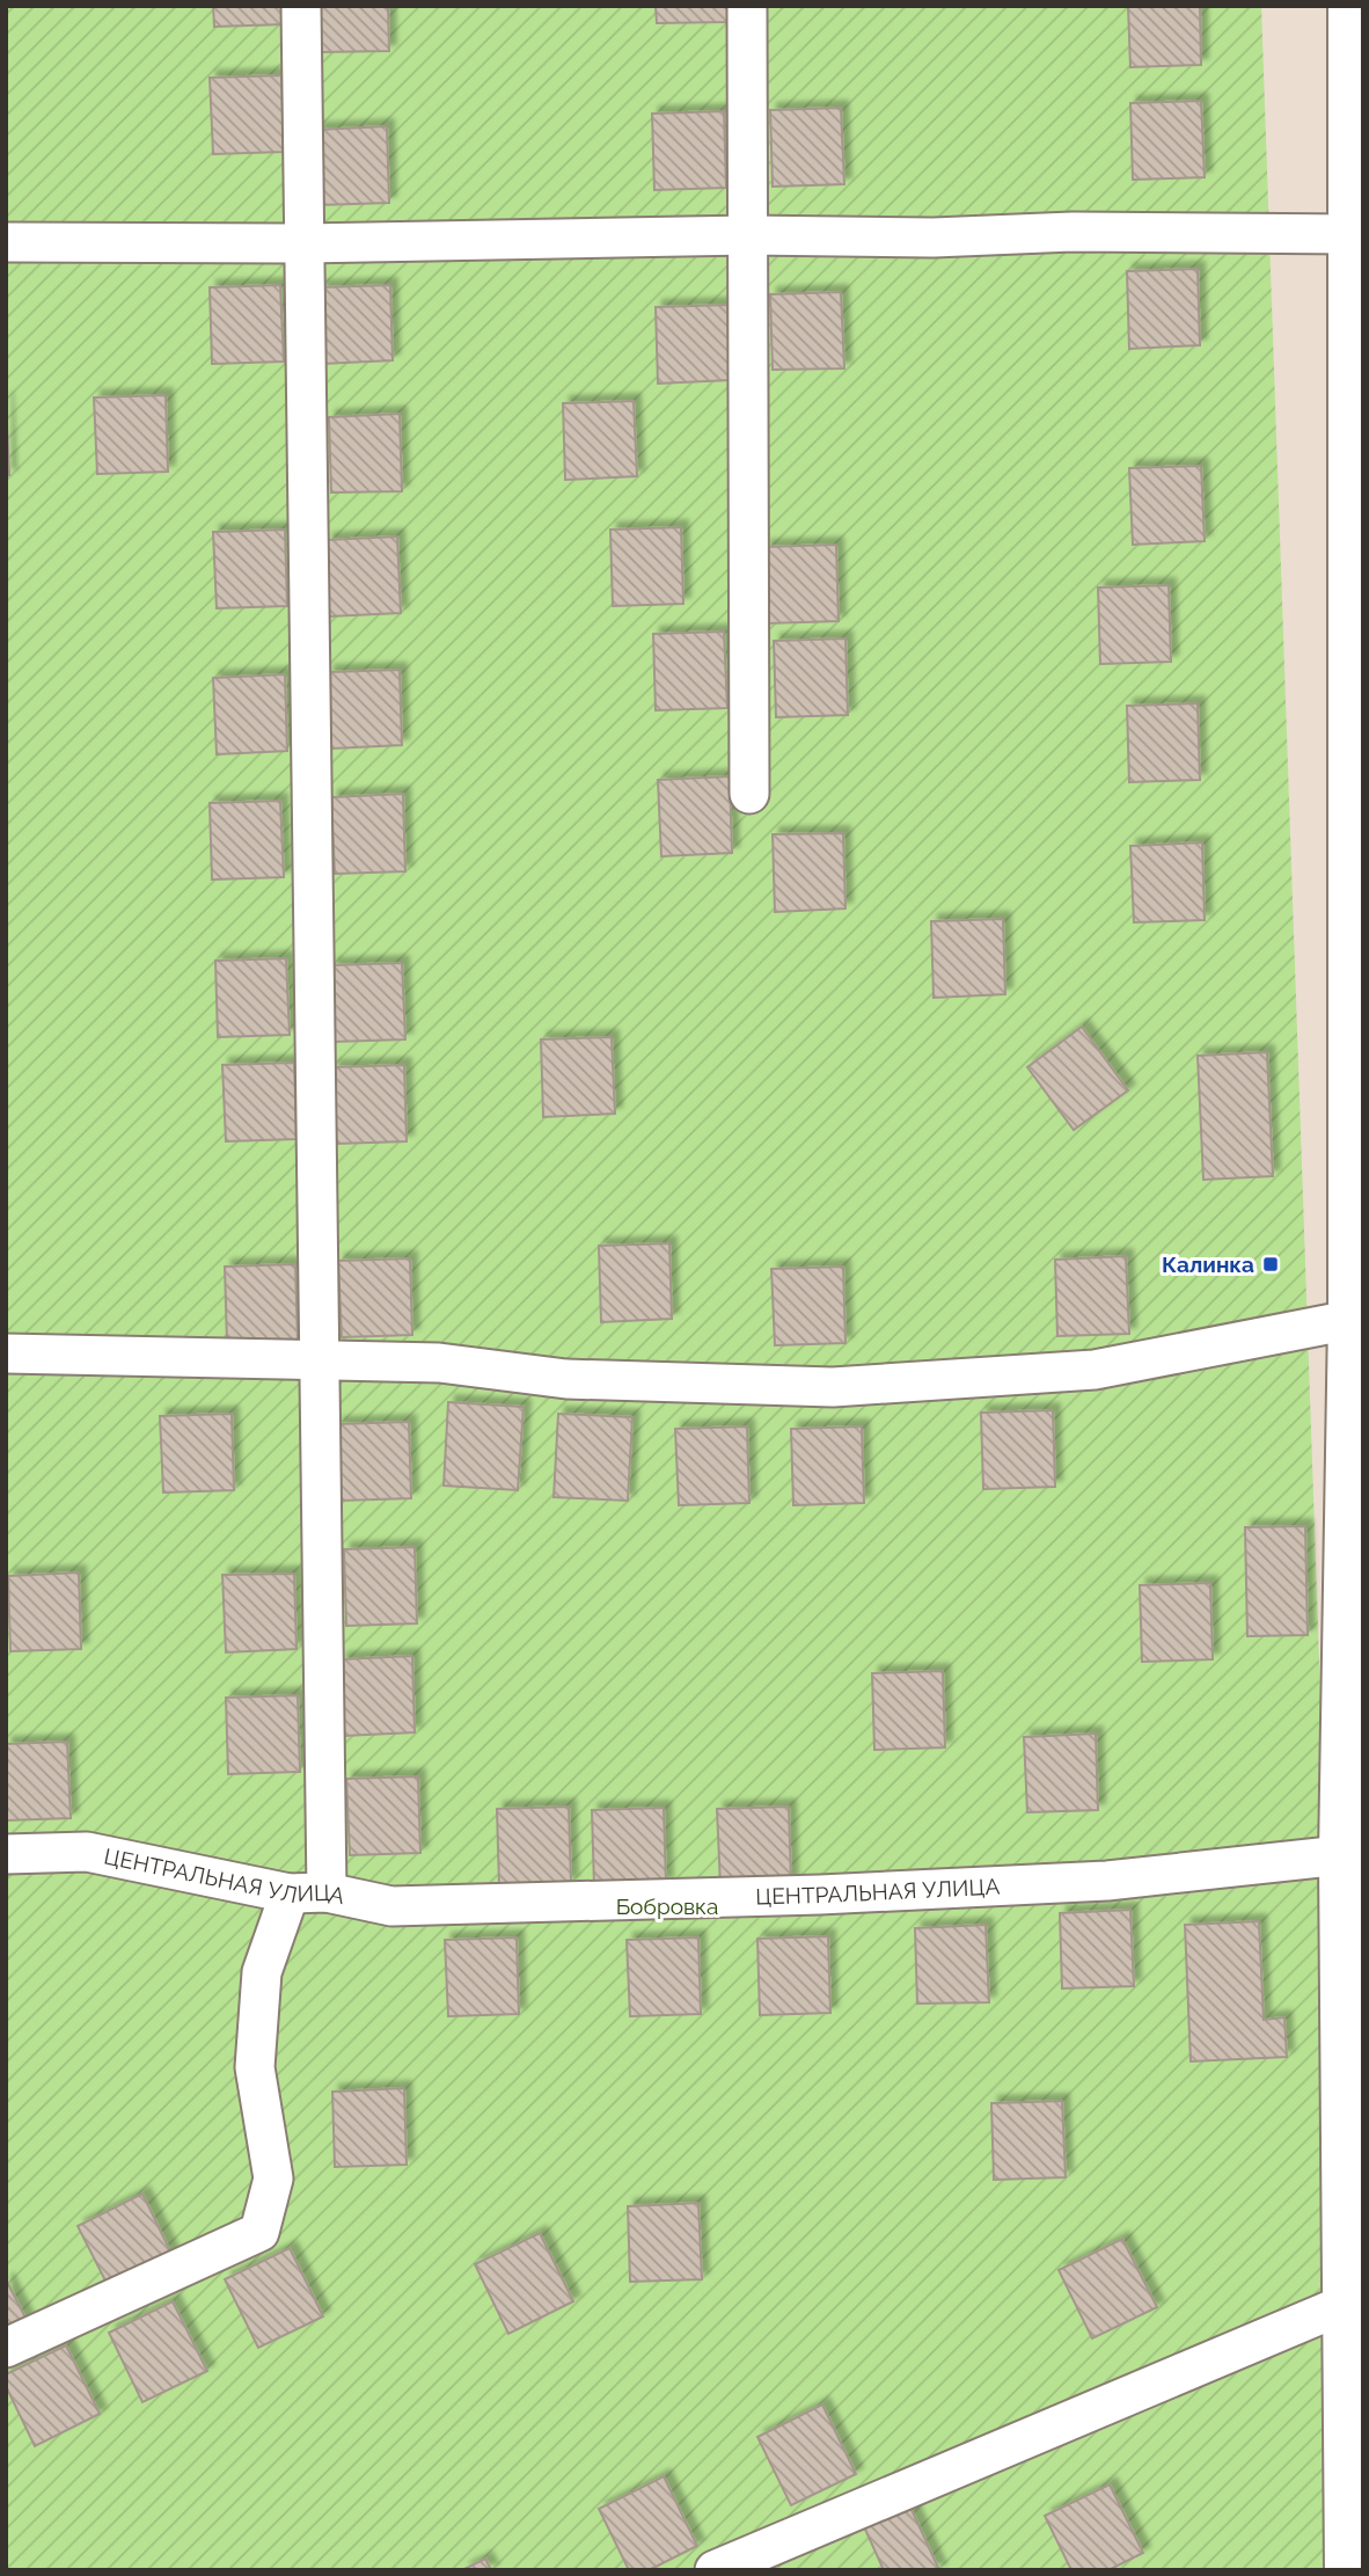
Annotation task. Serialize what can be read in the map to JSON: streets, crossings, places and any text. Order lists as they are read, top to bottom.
{
  "streets": {
    "street": ["ЦЕНТРАЛЬНАЯ УЛИЦА"]
  },
  "parks": ["Бобровка"],
  "places": {
    "transit": ["Калинка"]
  }
}
